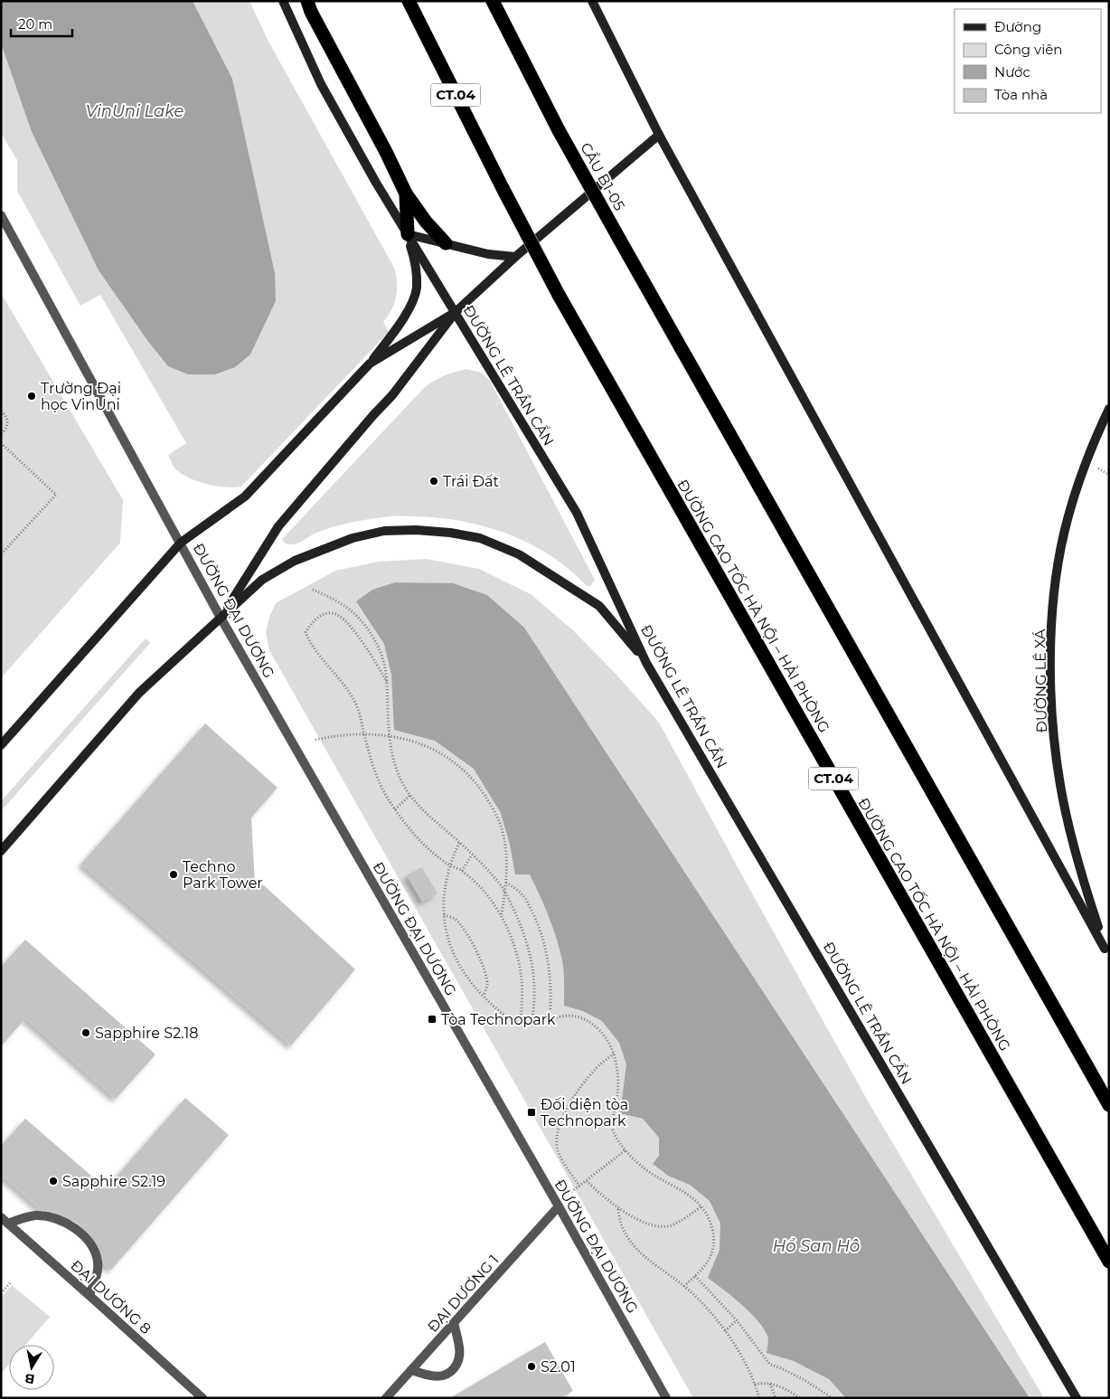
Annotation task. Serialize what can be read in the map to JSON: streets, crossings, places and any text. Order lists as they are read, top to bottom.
{
  "streets": {
    "highway": ["CT.04", "CẦU B1-05", "ĐƯỜNG CAO TỐC HÀ NỘI – HẢI PHÒNG"],
    "main road": ["ĐƯỜNG LÊ TRẦN CẨN", "ĐƯỜNG LÊ XÁ"],
    "street": ["ĐƯỜNG ĐẠI DƯƠNG", "ĐẠI DƯƠNG 1", "ĐẠI DƯƠNG 8"]
  },
  "crossings": [
    ["ĐƯỜNG ĐẠI DƯƠNG", "ĐẠI DƯƠNG 1"]
  ],
  "water": ["VinUni Lake", "Hồ San Hô"],
  "places": {
    "other": [
      "Trường Đại học VinUni",
      "Trái Đất",
      "Techno Park Tower",
      "Sapphire S2.18",
      "Sapphire S2.19",
      "S2.01"
    ],
    "transit": ["Tòa Technopark", "Đối diện tòa Technopark"]
  },
  "legend": [
    "Đường",
    "Công viên",
    "Nước",
    "Tòa nhà"
  ],
  "scale_bar": "20 m",
  "north": "bottom"
}
